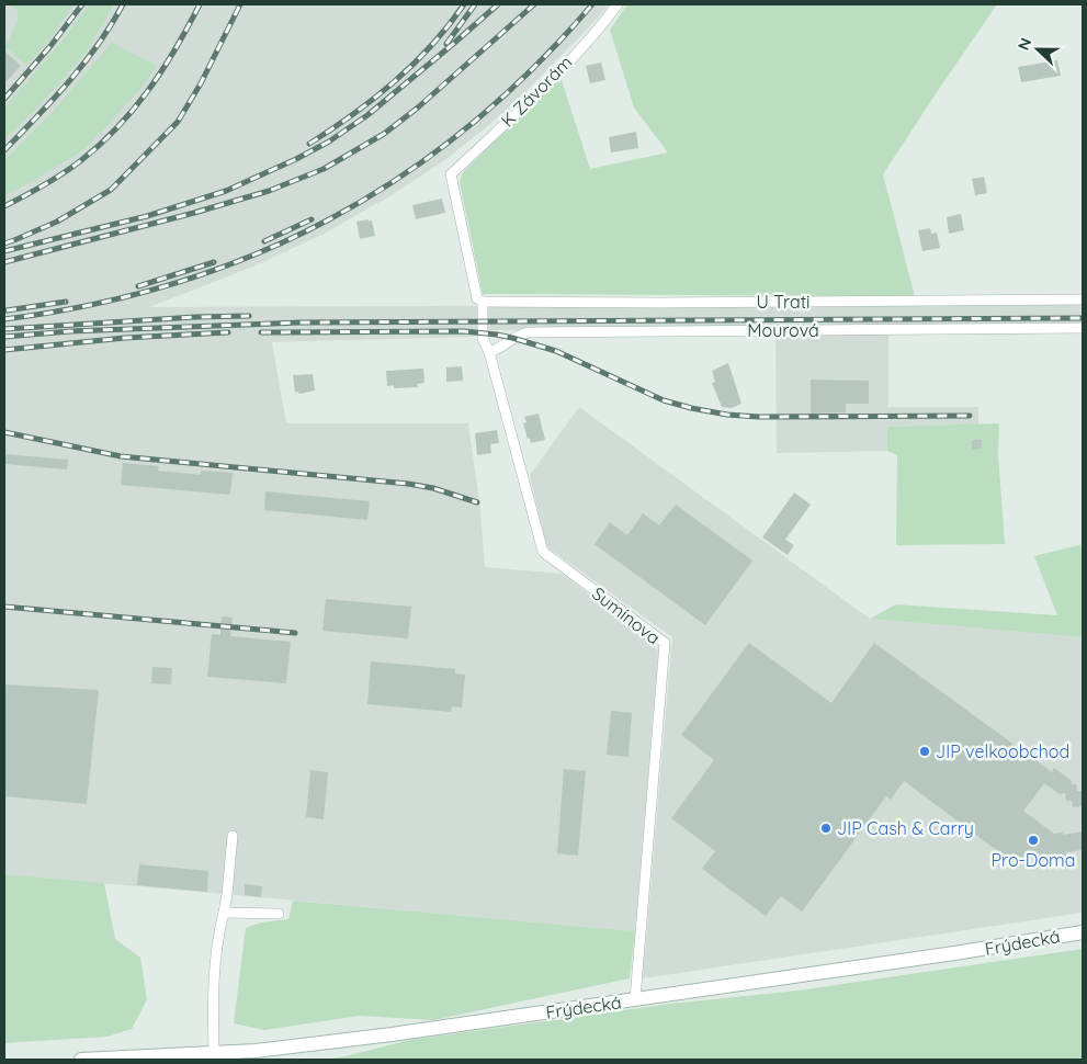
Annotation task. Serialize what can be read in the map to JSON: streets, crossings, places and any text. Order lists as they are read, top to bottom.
{
  "streets": {
    "main road": ["Frýdecká"],
    "street": [
      "K Závorám",
      "U Trati",
      "Mourová",
      "Sumínova"
    ]
  },
  "crossings": [
    ["K Závorám", "U Trati"],
    ["K Závorám", "Sumínova"],
    ["U Trati", "Sumínova"],
    ["Mourová", "Sumínova"],
    ["Sumínova", "Frýdecká"]
  ],
  "places": ["JIP velkoobchod", "JIP Cash & Carry", "Pro-Doma"],
  "north": "left"
}
